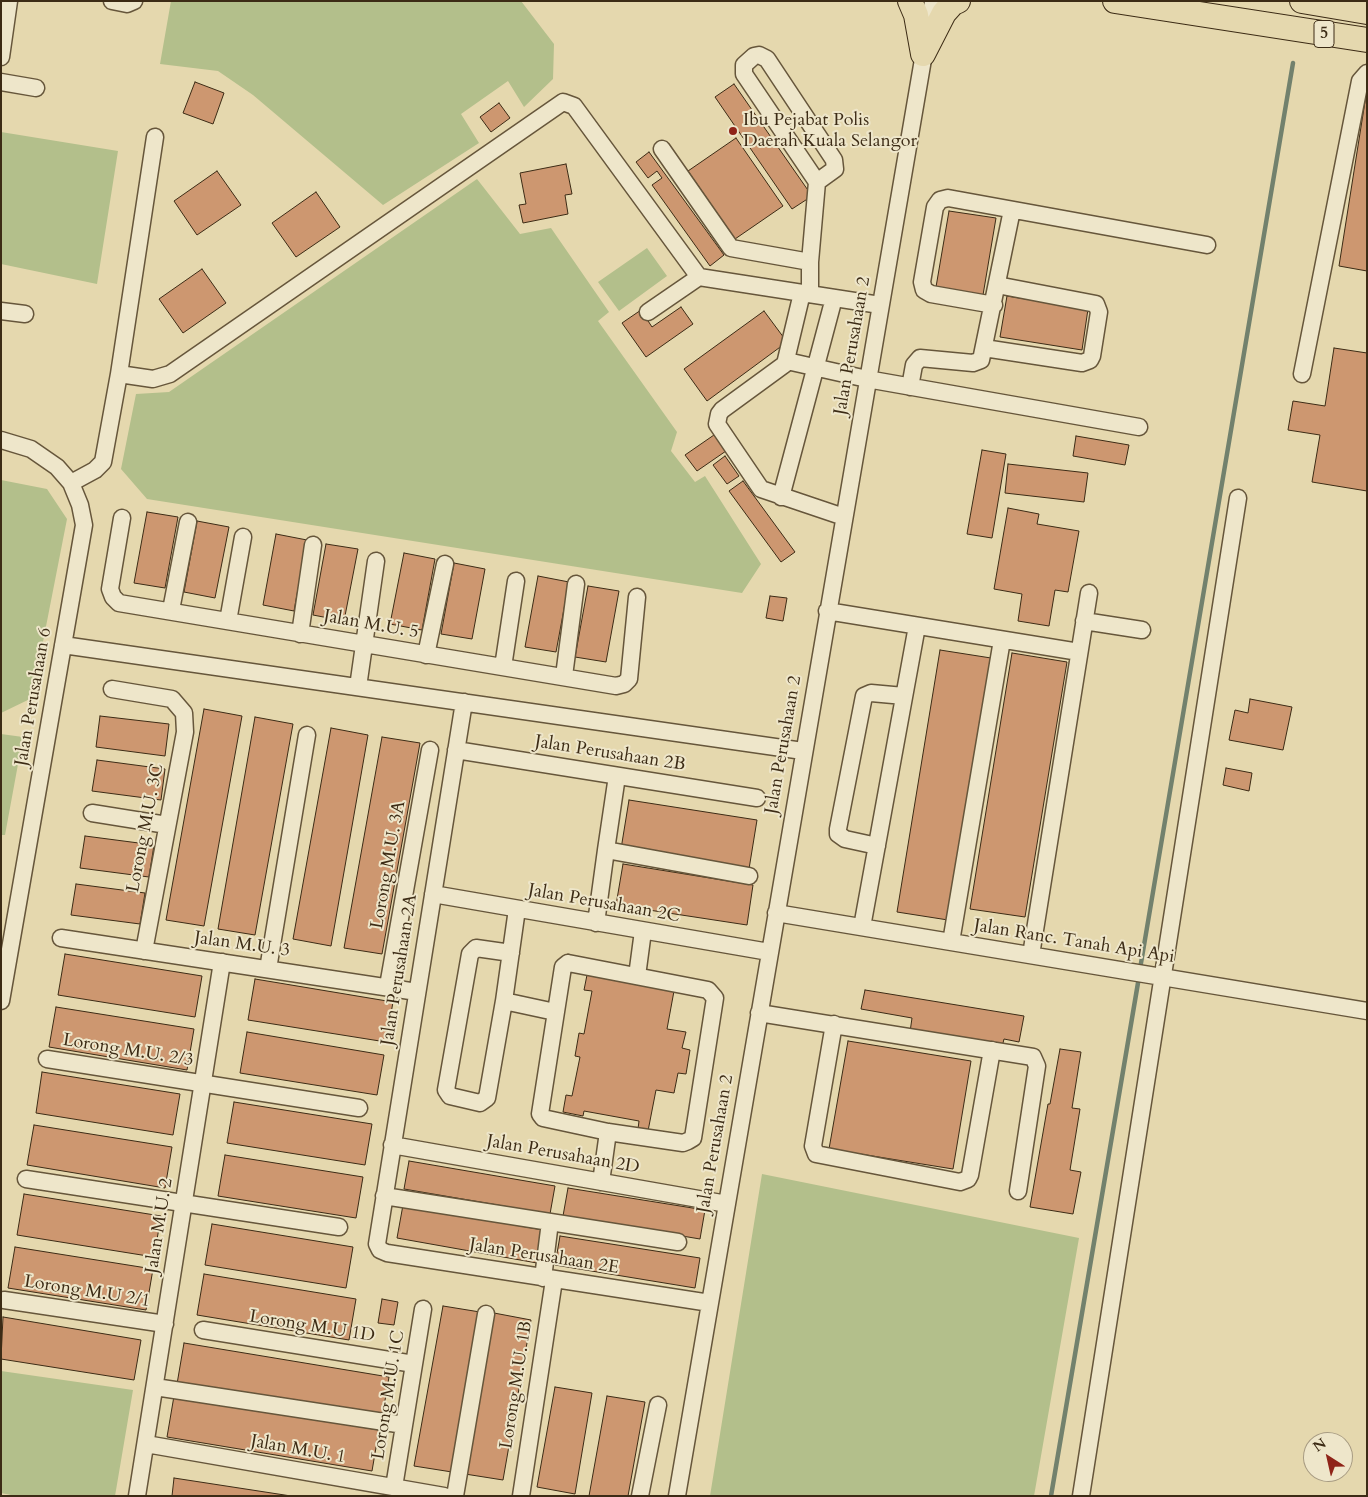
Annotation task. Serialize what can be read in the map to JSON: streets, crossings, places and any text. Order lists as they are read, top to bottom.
{
  "streets": {
    "highway": ["5"],
    "street": [
      "Jalan Perusahaan 2",
      "Jalan M.U. 5",
      "Jalan Perusahaan 6",
      "Jalan Perusahaan 2B",
      "Lorong M.U. 3C",
      "Lorong M.U. 3A",
      "Jalan Perusahaan 2C",
      "Jalan Ranc. Tanah Api Api",
      "Jalan M.U. 3",
      "Jalan Perusahaan 2A",
      "Lorong M.U. 2/3",
      "Jalan Perusahaan 2D",
      "Jalan M.U. 2",
      "Jalan Perusahaan 2E",
      "Lorong M.U 2/1",
      "Lorong M.U 1D",
      "Lorong M.U. 1B",
      "Lorong M.U. 1C",
      "Jalan M.U. 1"
    ]
  },
  "crossings": [
    ["Jalan Perusahaan 2", "Jalan Perusahaan 2C"],
    ["Jalan Perusahaan 2", "Jalan Ranc. Tanah Api Api"],
    ["Jalan Perusahaan 2", "Jalan Perusahaan 2D"],
    ["Jalan Perusahaan 2", "Jalan Perusahaan 2E"],
    ["Jalan Perusahaan 2B", "Jalan Perusahaan 2A"],
    ["Lorong M.U. 3C", "Jalan M.U. 3"],
    ["Lorong M.U. 3A", "Jalan M.U. 3"],
    ["Jalan Perusahaan 2C", "Jalan Perusahaan 2A"],
    ["Jalan M.U. 3", "Jalan Perusahaan 2A"],
    ["Jalan M.U. 3", "Jalan M.U. 2"],
    ["Jalan Perusahaan 2A", "Jalan Perusahaan 2D"],
    ["Jalan Perusahaan 2A", "Jalan Perusahaan 2E"],
    ["Lorong M.U. 2/3", "Jalan M.U. 2"],
    ["Jalan M.U. 2", "Lorong M.U 2/1"],
    ["Jalan M.U. 2", "Jalan M.U. 1"],
    ["Jalan Perusahaan 2E", "Lorong M.U. 1B"],
    ["Lorong M.U 1D", "Lorong M.U. 1C"],
    ["Lorong M.U. 1C", "Jalan M.U. 1"]
  ],
  "places": ["Ibu Pejabat Polis Daerah Kuala Selangor"],
  "north": "top left"
}
